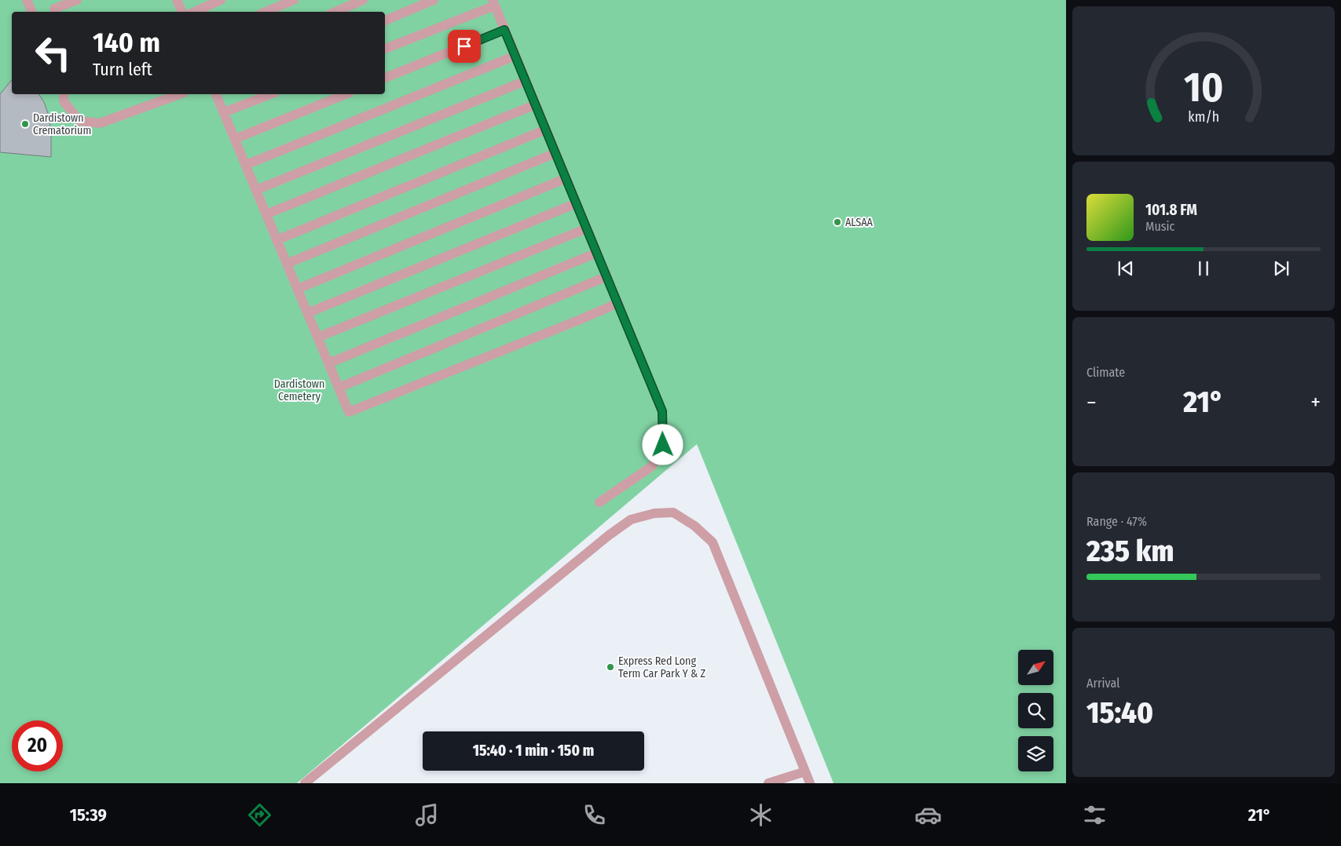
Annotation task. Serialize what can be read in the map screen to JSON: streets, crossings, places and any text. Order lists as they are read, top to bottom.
{
  "parks": ["Dardistown Cemetery"],
  "places": ["Dardistown Crematorium", "ALSAA", "Express Red Long Term Car Park Y & Z"],
  "north": "top right",
  "page": {
    "turn": ["140 m", "Turn left"],
    "song": ["101.8 FM", "Music"],
    "tile": [
      "Climate",
      ["Range · 47%", "235 km"],
      ["Arrival", "15:40"]
    ],
    "heat": ["−", "21°", "+"],
    "limit": "20",
    "trip": "15:40 · 1 min · 150 m",
    "tabs": ["15:39", "21°"],
    "gauge": ["10", "km/h"]
  }
}
